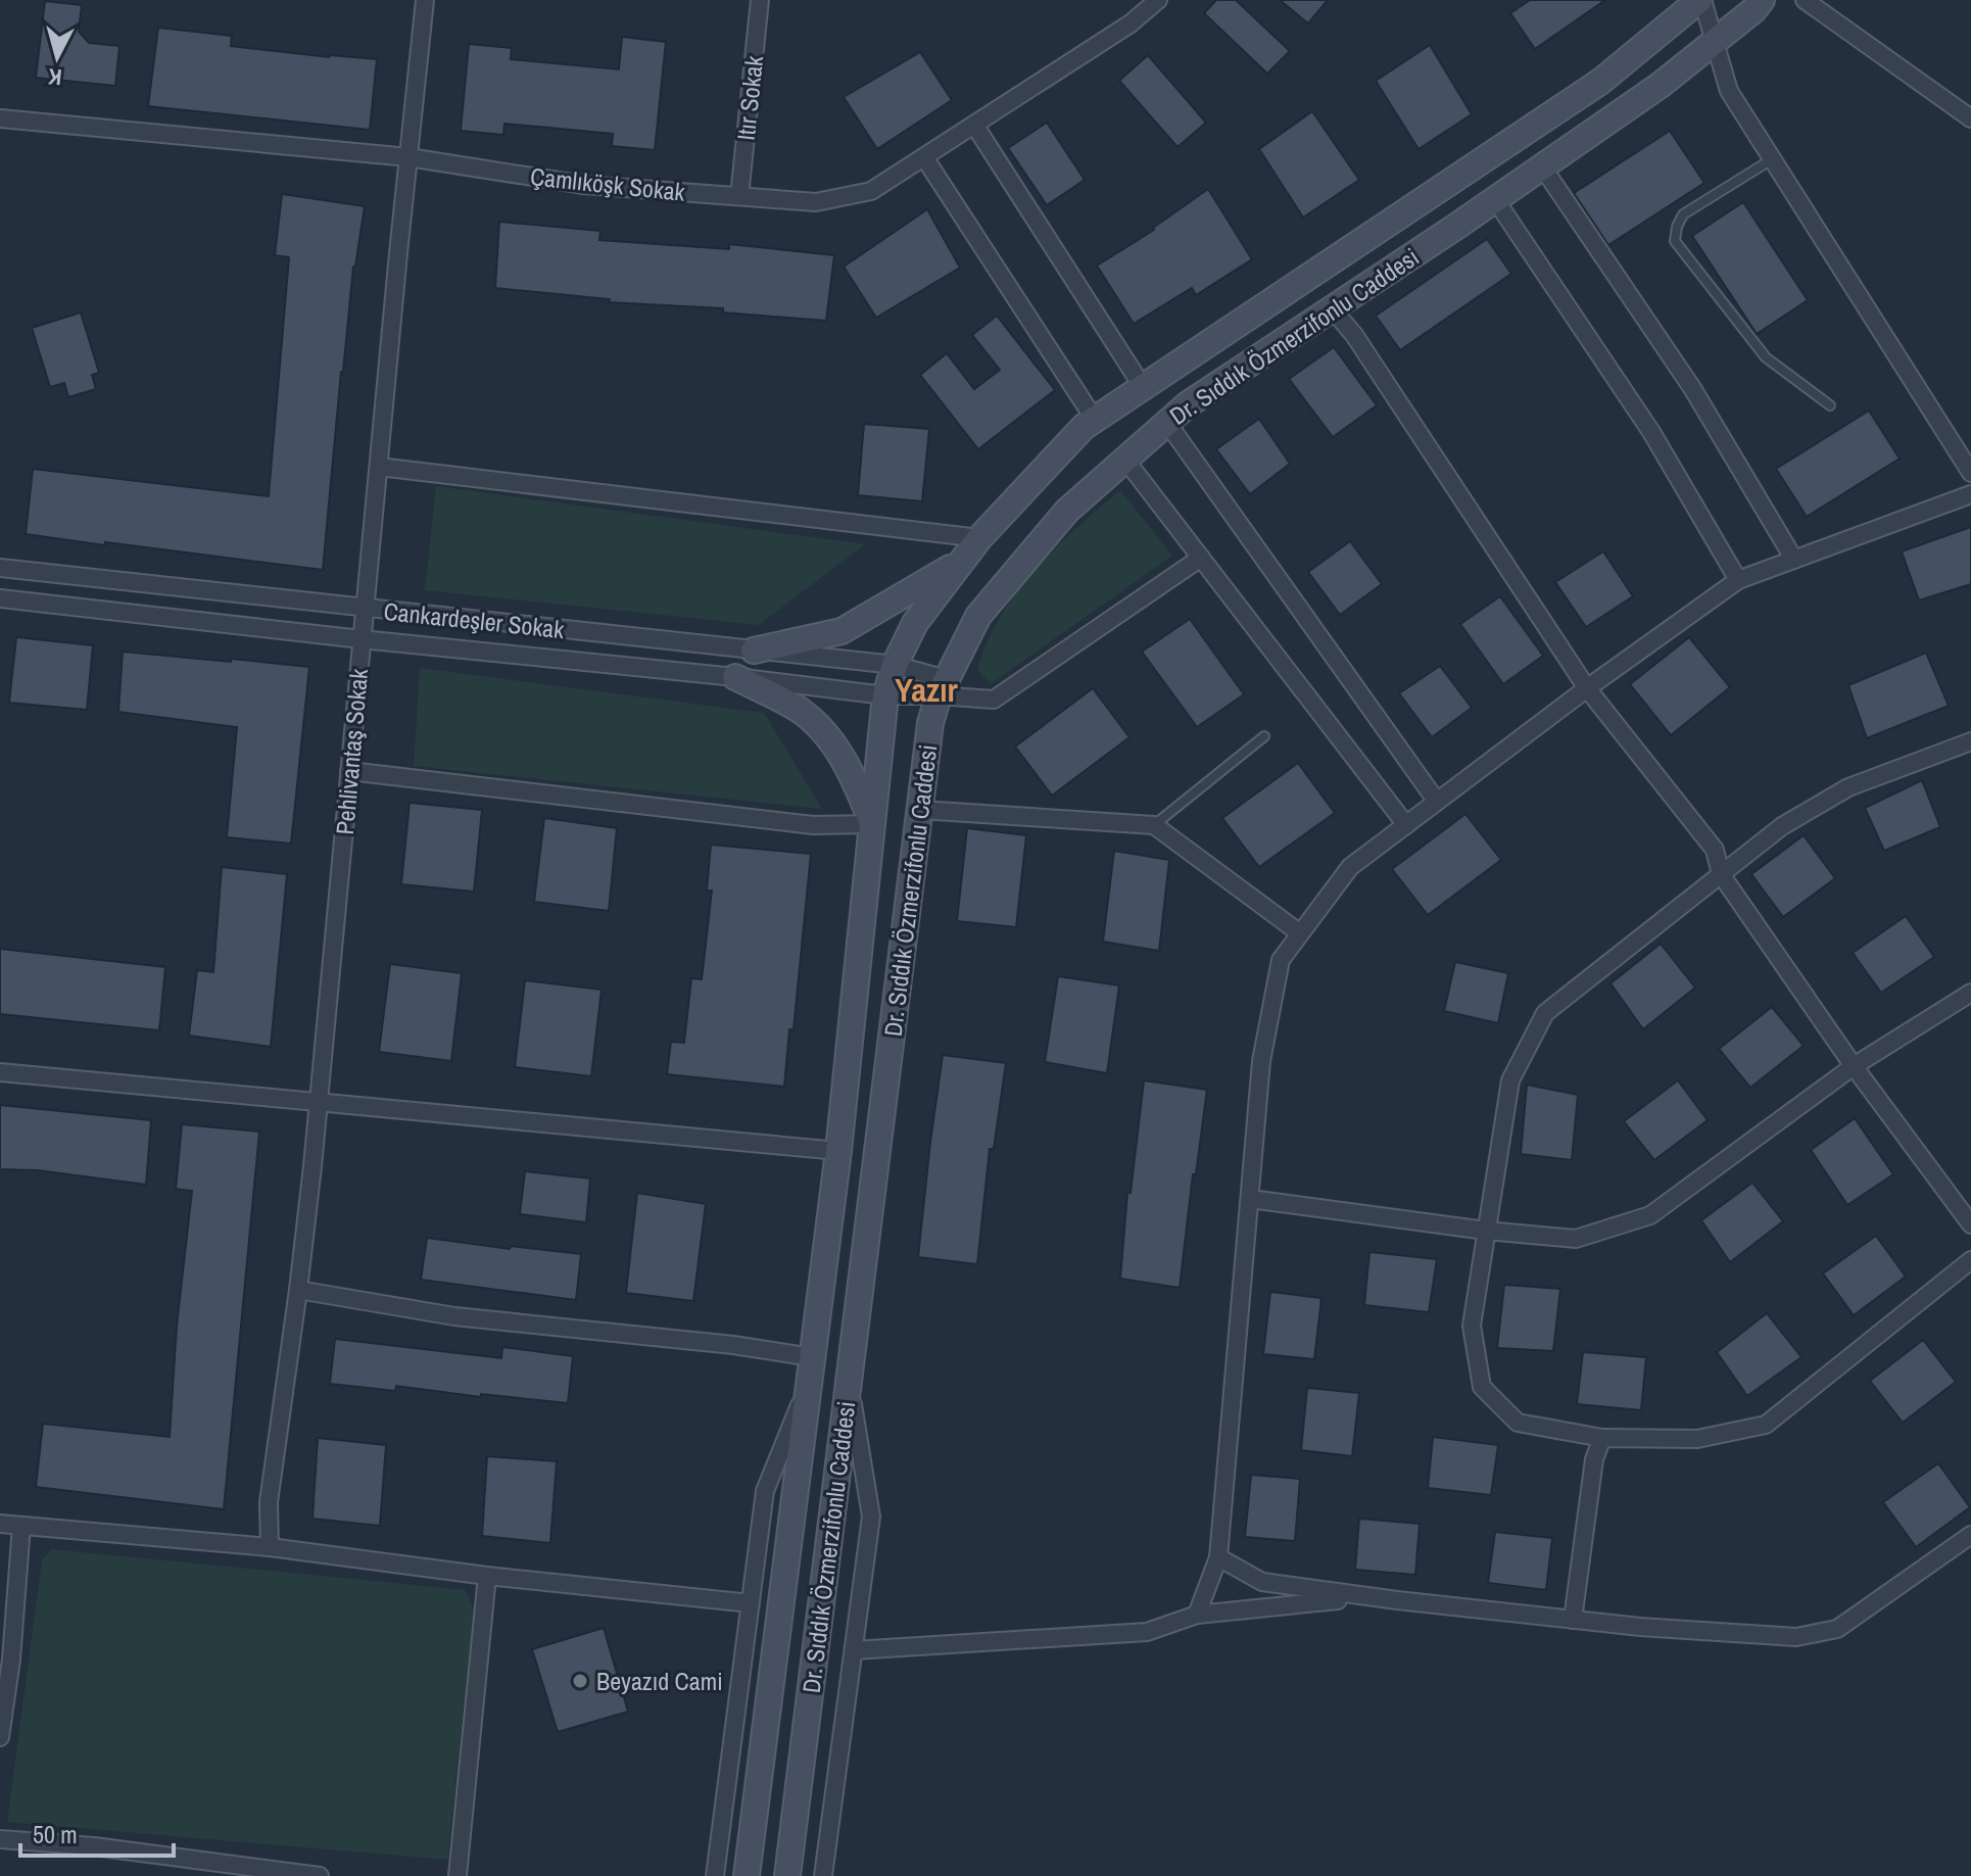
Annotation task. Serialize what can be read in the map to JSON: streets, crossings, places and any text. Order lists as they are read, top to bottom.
{
  "streets": {
    "main road": ["Dr. Sıddık Özmerzifonlu Caddesi"],
    "street": [
      "Itır Sokak",
      "Çamlıköşk Sokak",
      "Cankardeşler Sokak",
      "Pehlivantaş Sokak"
    ]
  },
  "crossings": [
    ["Itır Sokak", "Çamlıköşk Sokak"],
    ["Çamlıköşk Sokak", "Pehlivantaş Sokak"],
    ["Dr. Sıddık Özmerzifonlu Caddesi", "Cankardeşler Sokak"],
    ["Cankardeşler Sokak", "Pehlivantaş Sokak"]
  ],
  "districts": ["Yazır"],
  "places": ["Beyazıd Cami"],
  "scale_bar": "50 m",
  "north": "bottom"
}
